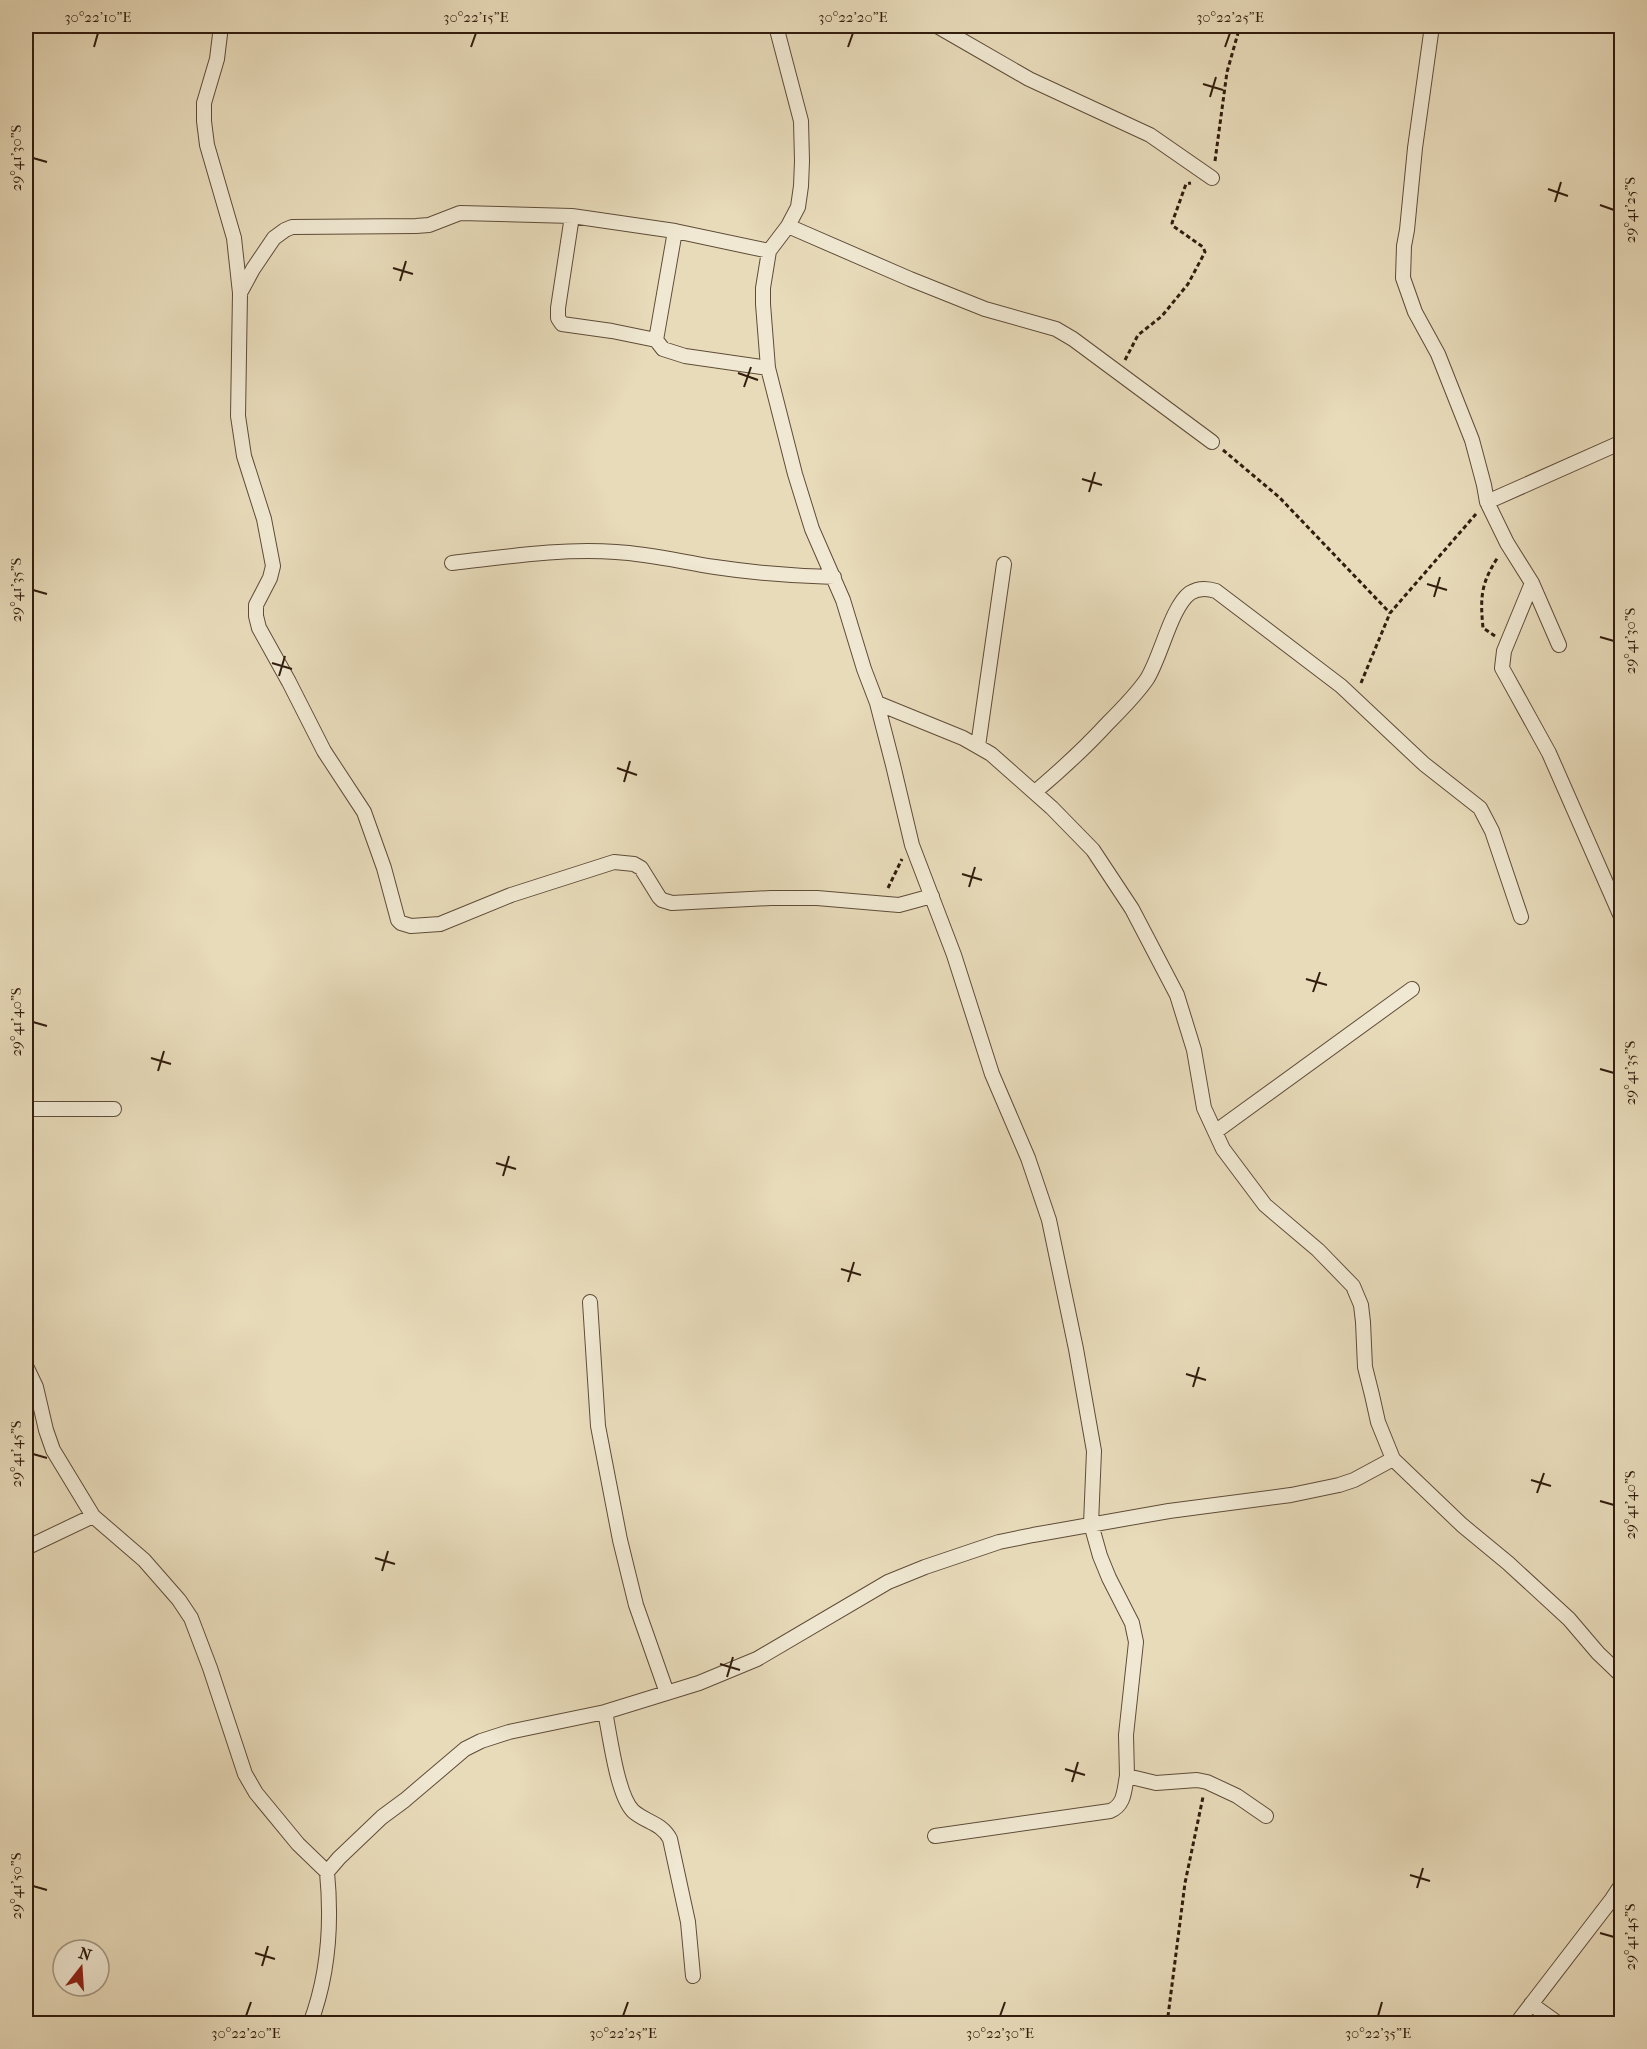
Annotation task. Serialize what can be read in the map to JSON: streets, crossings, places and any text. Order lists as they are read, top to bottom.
{
  "north": "top",
  "coordinates": [
    "30°22'10\"E",
    "30°22'15\"E",
    "30°22'20\"E",
    "30°22'25\"E",
    "29°41'30\"S",
    "29°41'25\"S",
    "29°41'35\"S",
    "29°41'40\"S",
    "29°41'45\"S",
    "29°41'50\"S",
    "30°22'30\"E",
    "30°22'35\"E"
  ]
}
